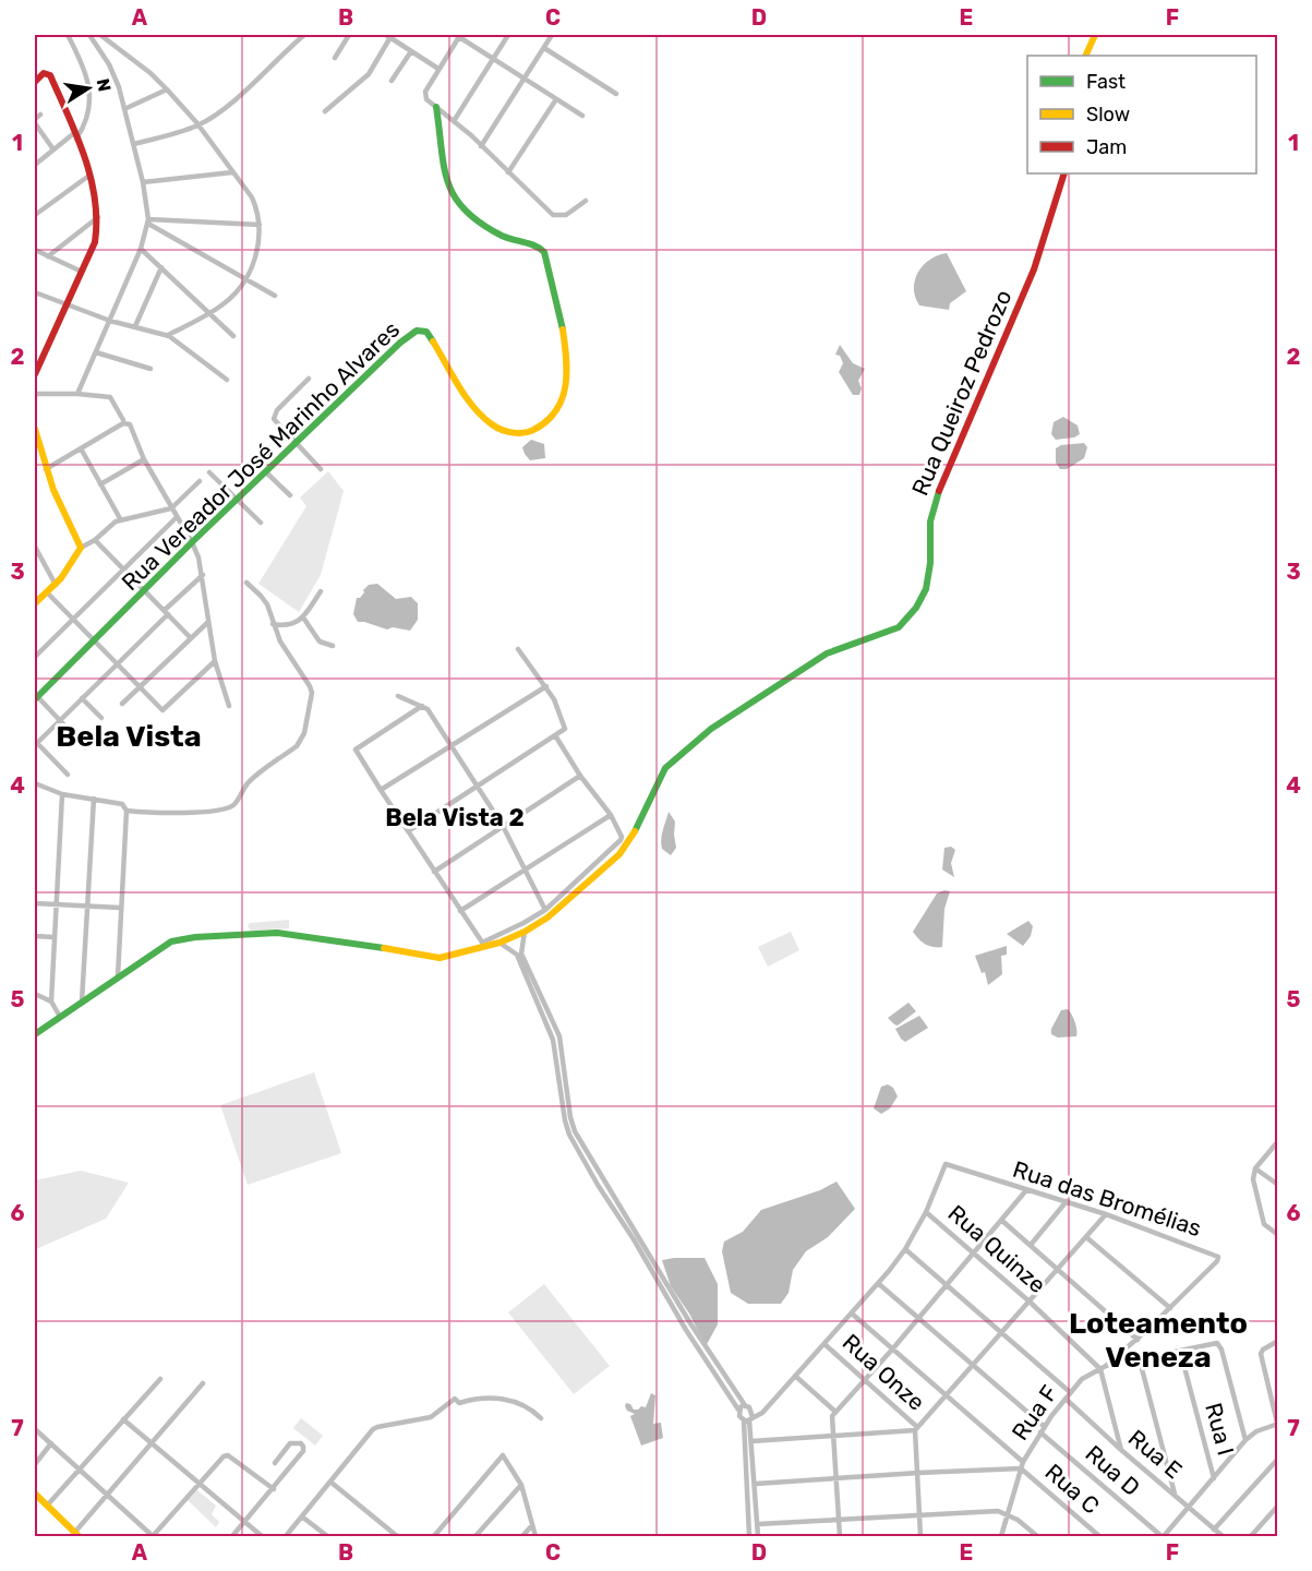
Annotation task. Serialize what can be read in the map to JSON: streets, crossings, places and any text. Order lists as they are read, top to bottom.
{
  "streets": {
    "street": [
      "Rua Queiroz Pedrozo",
      "Rua Vereador José Marinho Alvares",
      "Rua das Bromélias",
      "Rua Quinze",
      "Rua Onze",
      "Rua F",
      "Rua I",
      "Rua E",
      "Rua D",
      "Rua C"
    ]
  },
  "crossings": [
    ["Rua das Bromélias", "Rua Quinze"],
    ["Rua das Bromélias", "Rua F"],
    ["Rua Quinze", "Rua F"],
    ["Rua F", "Rua I"],
    ["Rua F", "Rua E"],
    ["Rua F", "Rua D"],
    ["Rua F", "Rua C"]
  ],
  "districts": ["Bela Vista", "Bela Vista 2", "Loteamento Veneza"],
  "legend": ["Fast", "Slow", "Jam"],
  "north": "right",
  "grid": {
    "columns": [
      "A",
      "B",
      "C",
      "D",
      "E",
      "F"
    ],
    "rows": [
      "1",
      "2",
      "3",
      "4",
      "5",
      "6",
      "7"
    ]
  }
}
